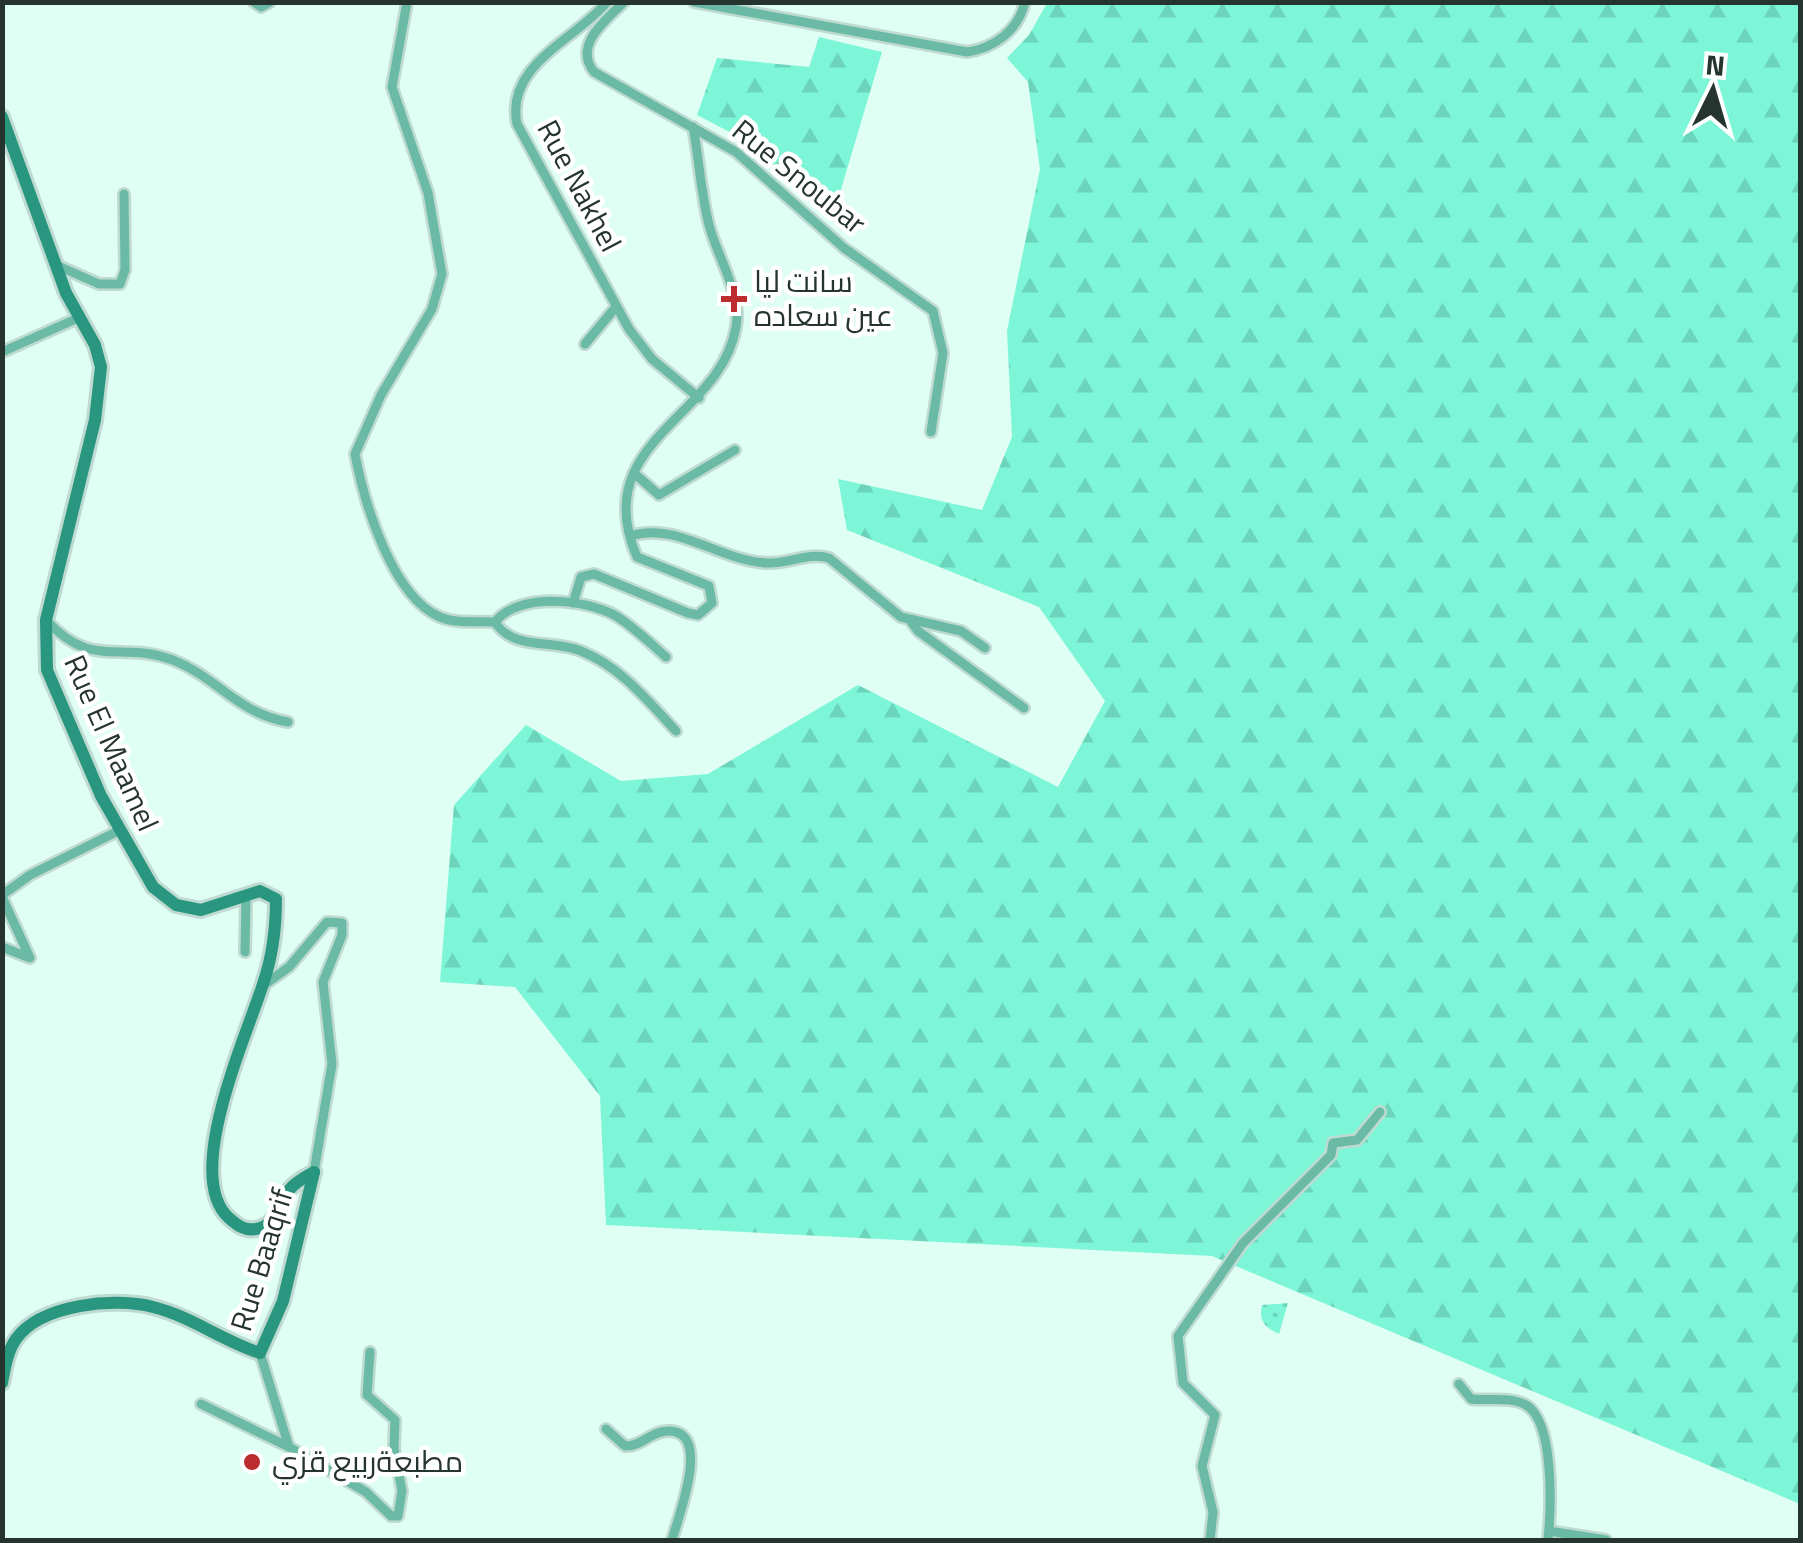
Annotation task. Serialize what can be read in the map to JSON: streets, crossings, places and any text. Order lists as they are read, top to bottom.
{
  "streets": {
    "street": [
      "Rue Snoubar",
      "Rue Nakhel",
      "Rue El Maamel",
      "Rue Baaqrif"
    ]
  },
  "places": {
    "health": ["سانت ليا عين سعاده"],
    "other": ["مطبعةربيع قزي"]
  },
  "north": "top"
}
